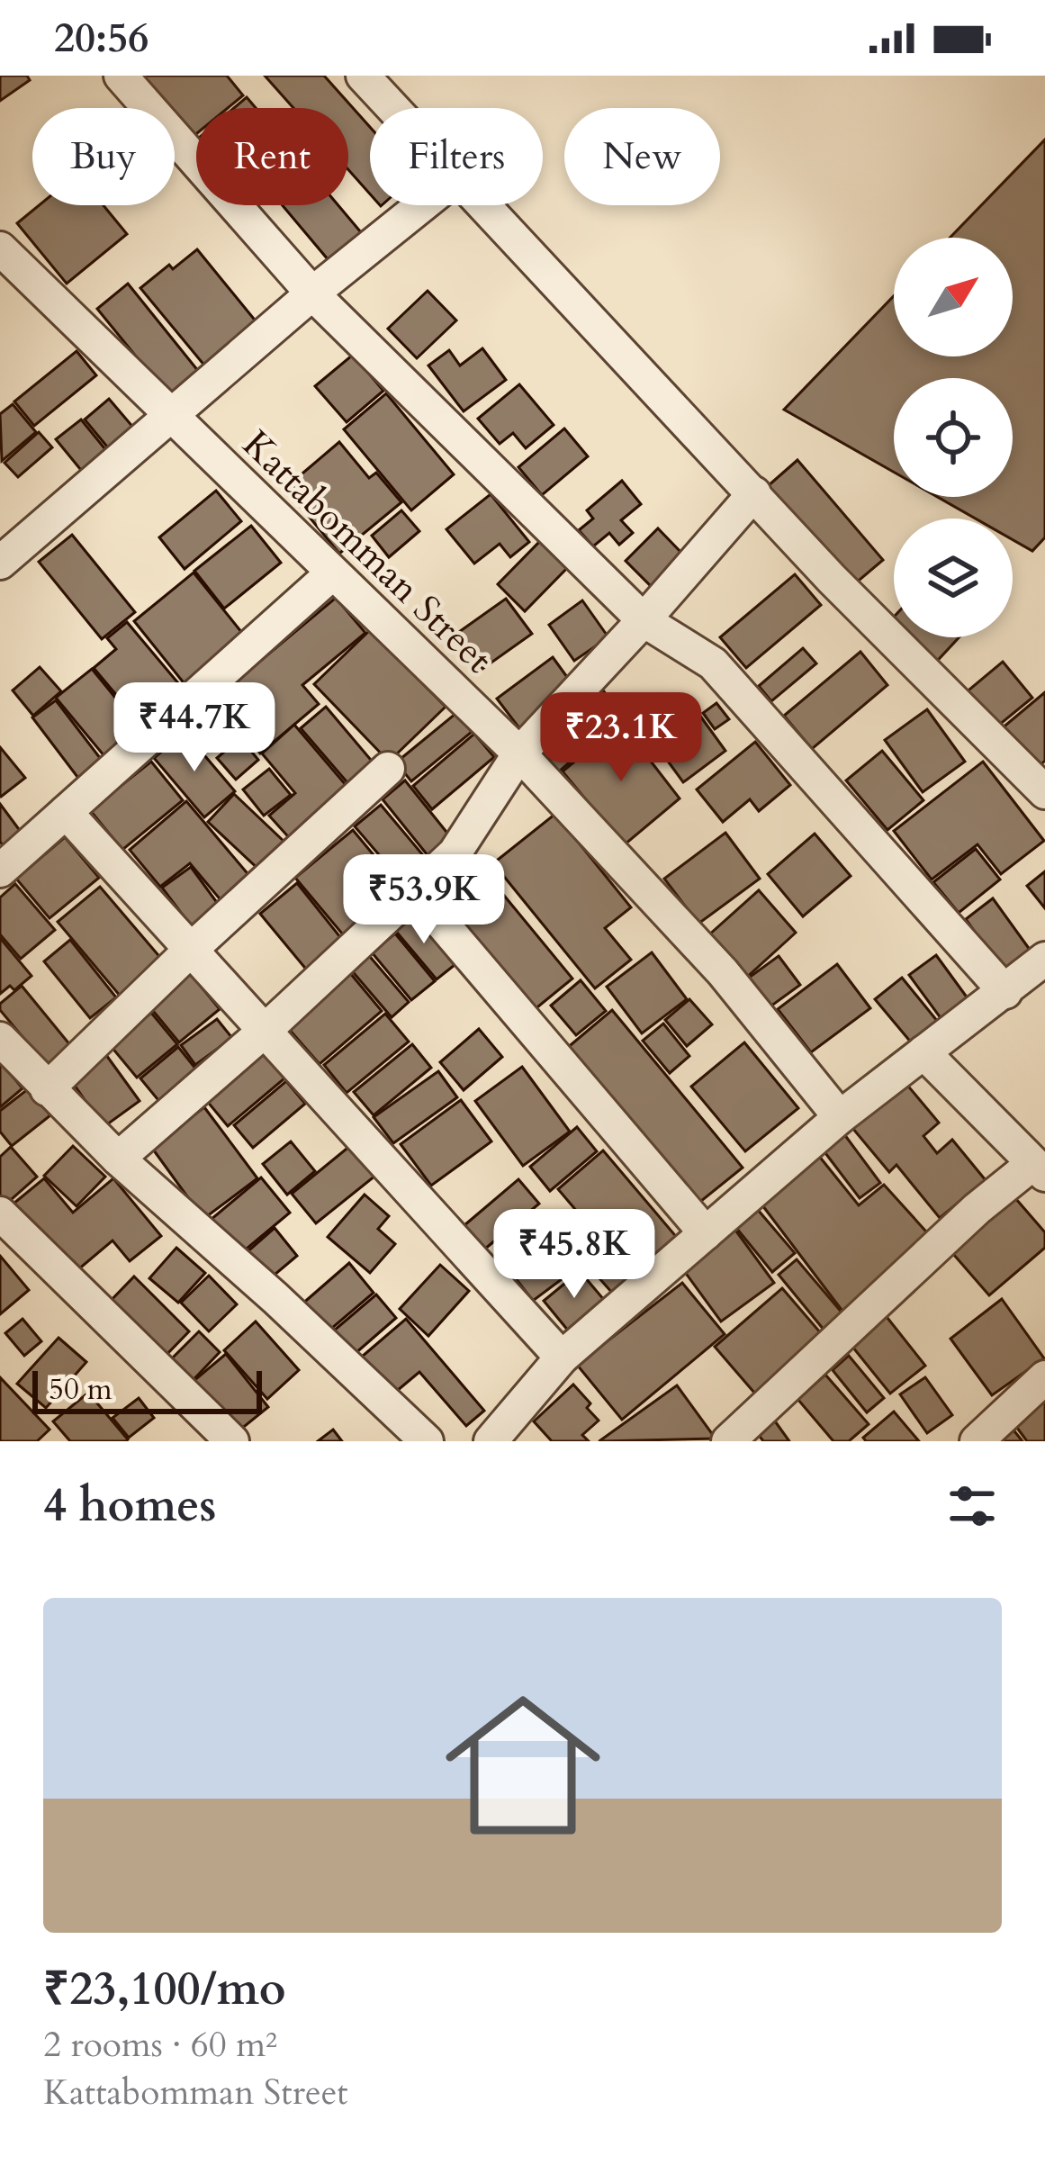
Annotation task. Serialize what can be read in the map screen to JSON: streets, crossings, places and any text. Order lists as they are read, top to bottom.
{
  "streets": {
    "street": ["Kattabomman Street"]
  },
  "scale_bar": "50 m",
  "north": "top right",
  "page": {
    "status": "20:56",
    "chip": [
      "Buy",
      "Rent",
      "Filters",
      "New"
    ],
    "price": [
      "₹44.7K",
      "₹23.1K",
      "₹53.9K",
      "₹45.8K"
    ],
    "scale": "50 m",
    "heading": "4 homes",
    "list": [
      {
        "name": "₹23,100/mo",
        "note": "2 rooms · 60 m² · Kattabomman Street"
      }
    ]
  }
}
